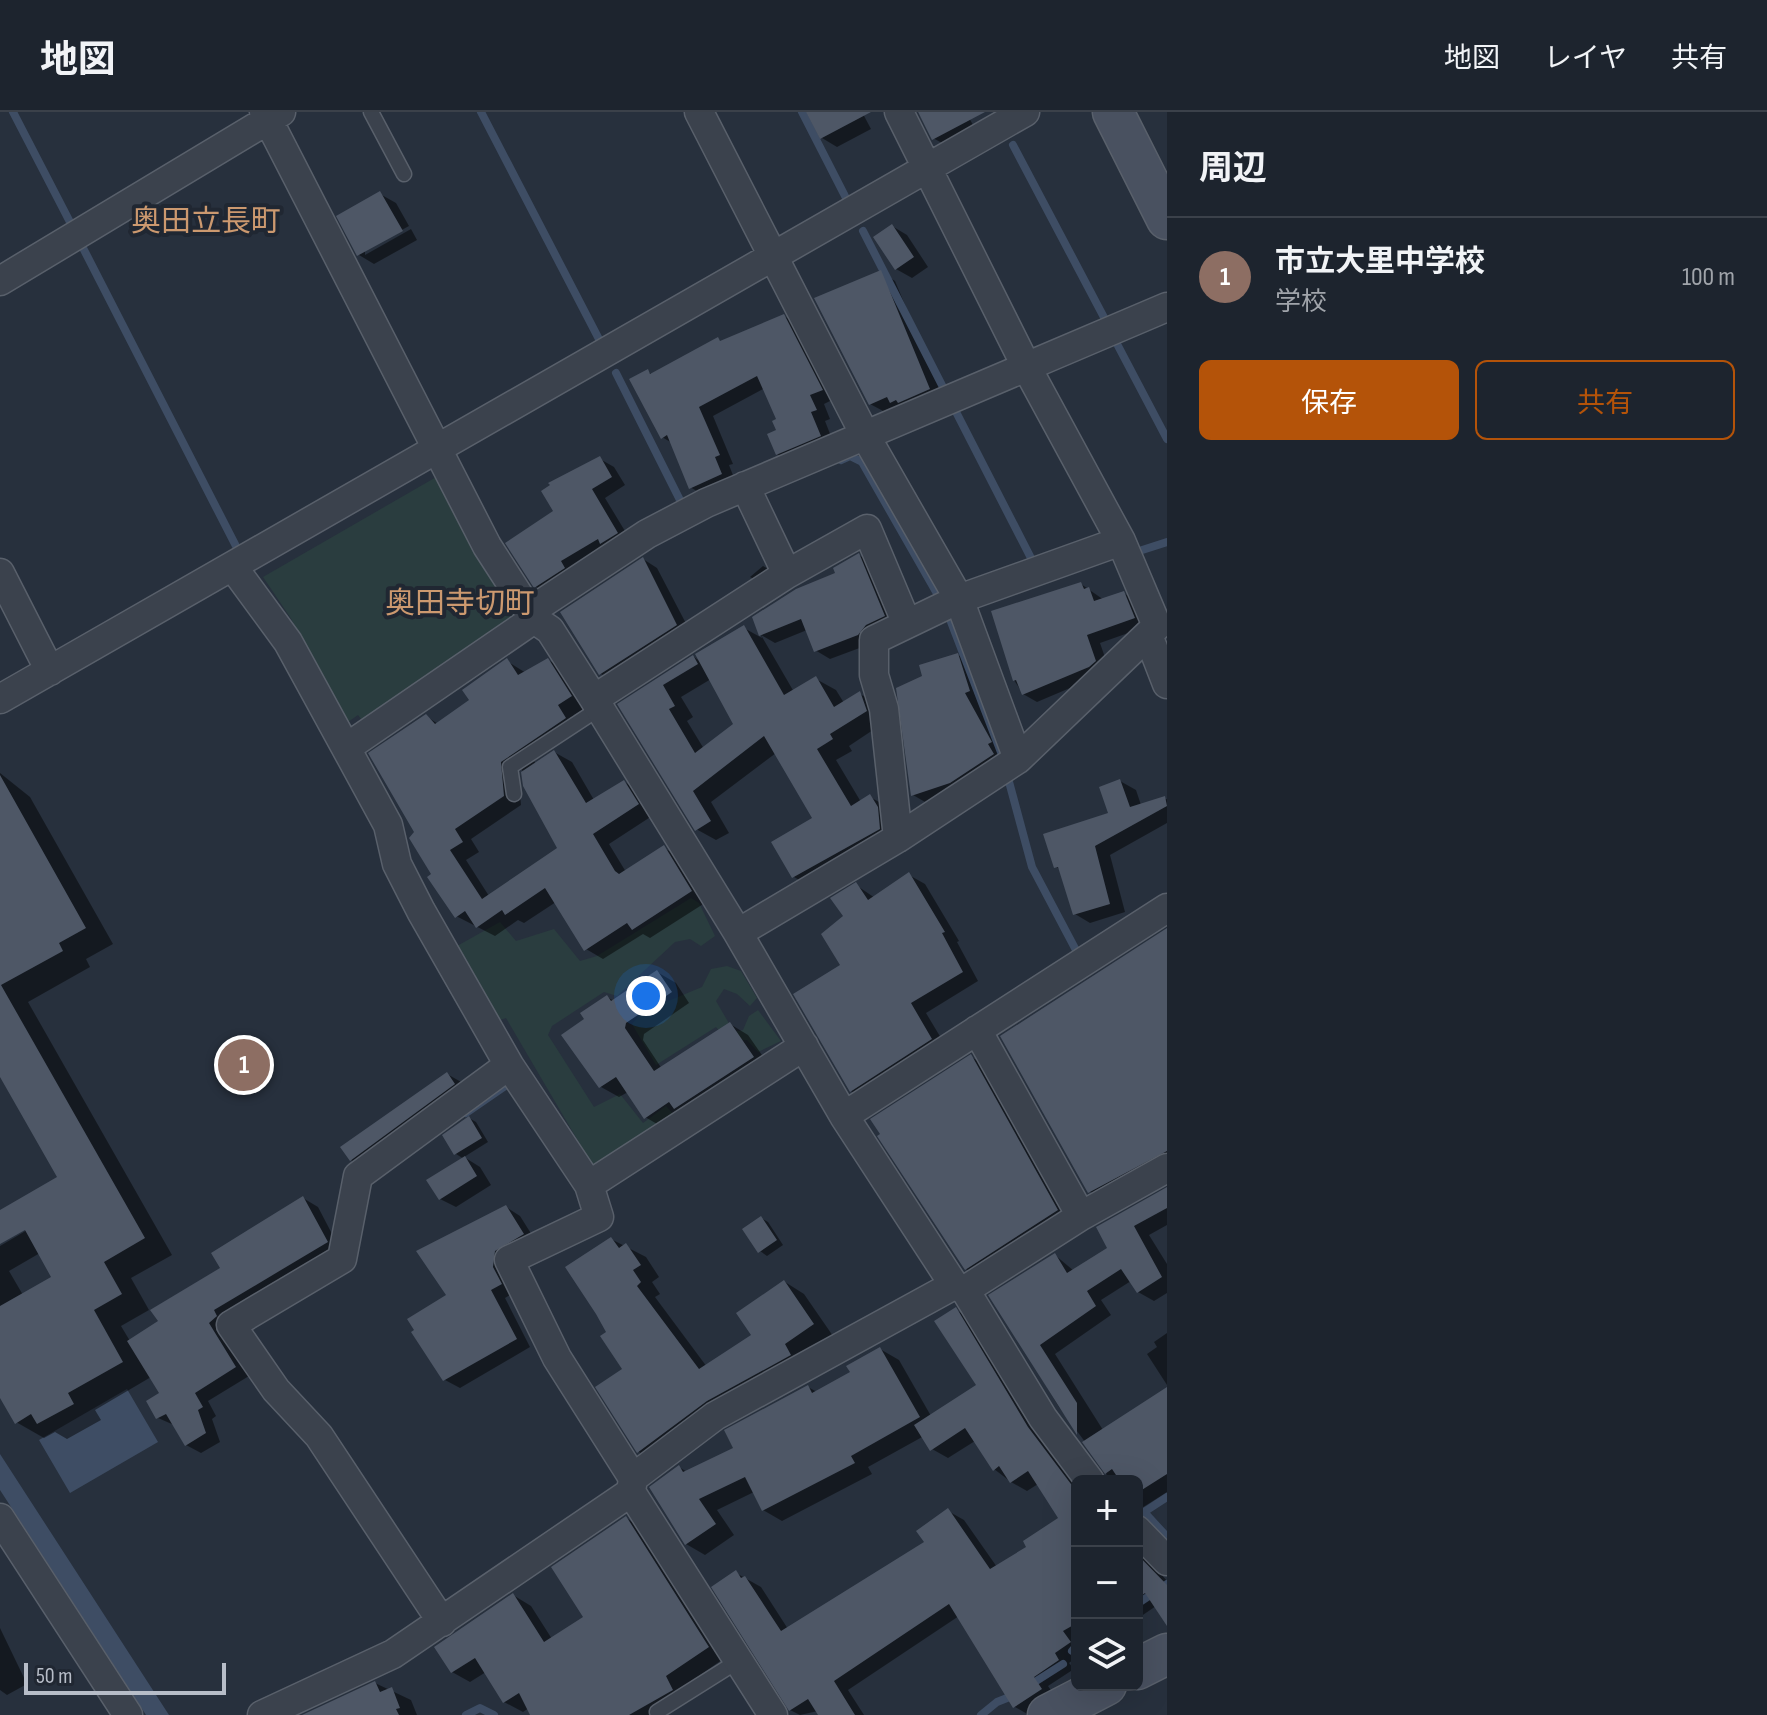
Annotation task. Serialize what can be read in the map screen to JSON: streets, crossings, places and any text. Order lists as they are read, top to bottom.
{
  "districts": ["奥田立長町", "奥田寺切町"],
  "scale_bar": "50 m",
  "page": {
    "header": "地図",
    "nav": ["地図", "レイヤ", "共有"],
    "heading": "周辺",
    "list": [
      {
        "mark": "1",
        "name": "市立大里中学校",
        "note": "学校",
        "value": "100 m"
      }
    ],
    "buttons": ["保存", "共有"],
    "pins": "1",
    "map_buttons": ["+", "−"],
    "scale": "50 m"
  }
}
